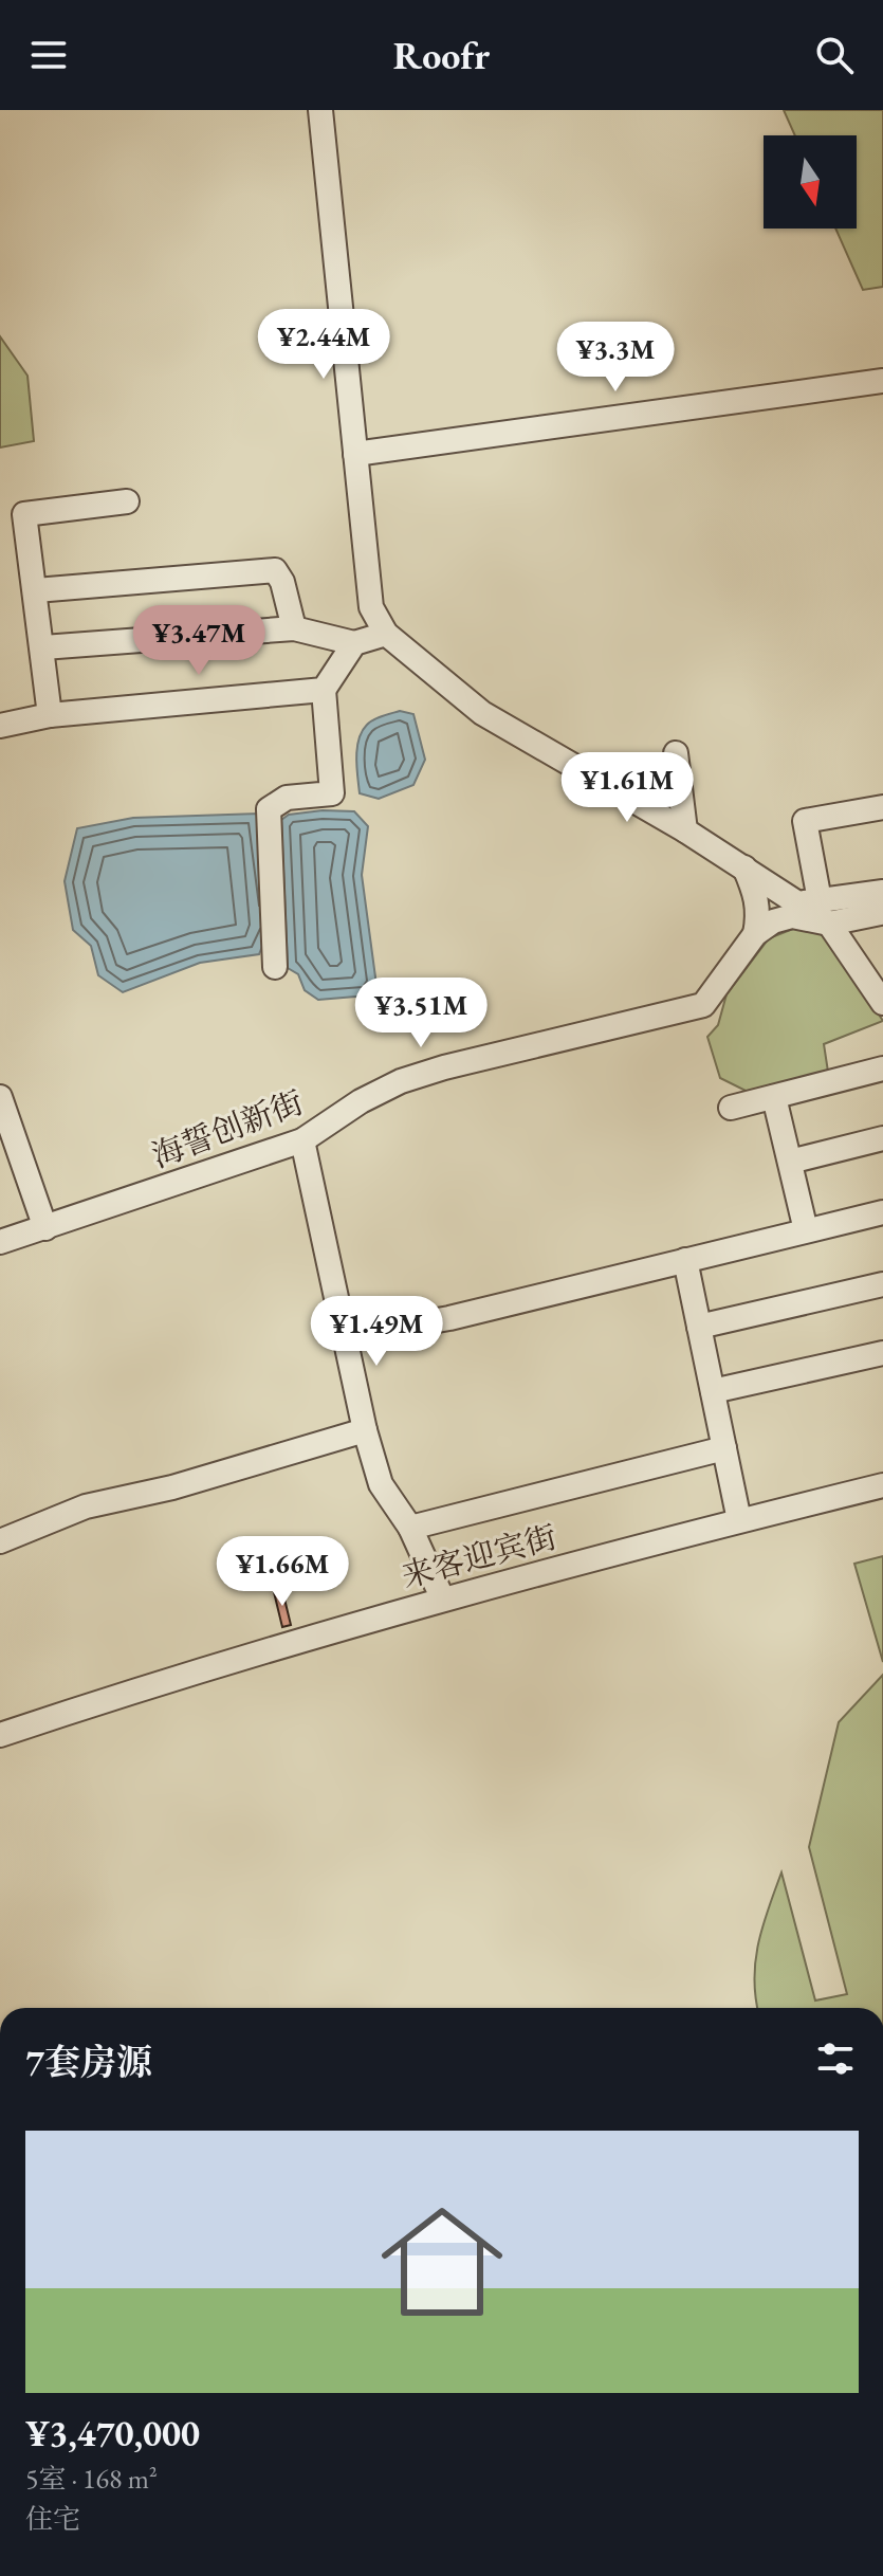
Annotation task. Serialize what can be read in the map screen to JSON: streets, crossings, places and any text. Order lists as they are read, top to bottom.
{
  "streets": {
    "street": ["海誓创新街", "来客迎宾街"]
  },
  "north": "bottom",
  "page": {
    "header": "Roofr",
    "price": [
      "¥2.44M",
      "¥3.3M",
      "¥3.47M",
      "¥1.61M",
      "¥3.51M",
      "¥1.49M",
      "¥1.66M"
    ],
    "heading": "7套房源",
    "list": [
      {
        "name": "¥3,470,000",
        "note": "5室 · 168 m² · 住宅"
      }
    ]
  }
}
